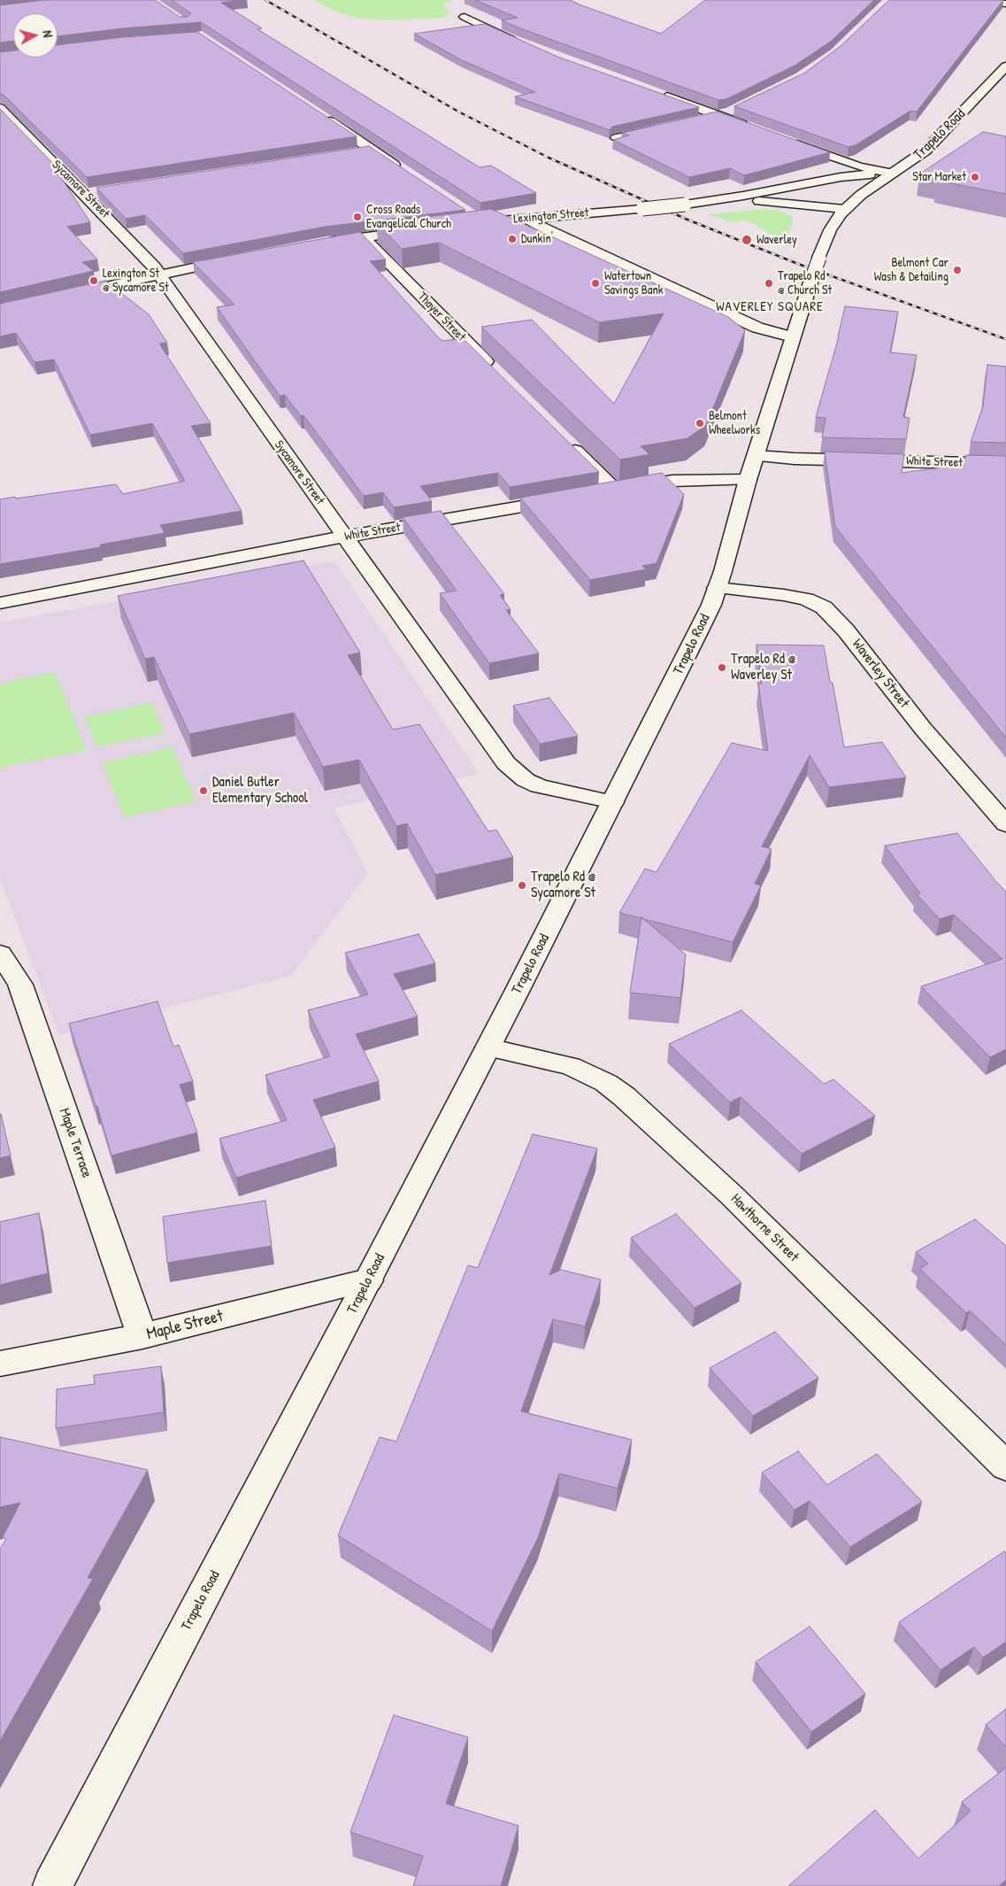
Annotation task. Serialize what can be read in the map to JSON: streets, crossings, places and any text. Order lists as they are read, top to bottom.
{
  "streets": {
    "street": [
      "Trapelo Road",
      "Sycamore Street",
      "Lexington Street",
      "Thayer Street",
      "White Street",
      "Waverley Street",
      "Maple Terrace",
      "Hawthorne Street",
      "Maple Street"
    ]
  },
  "crossings": [
    ["Trapelo Road", "Sycamore Street"],
    ["Trapelo Road", "Lexington Street"],
    ["Trapelo Road", "White Street"],
    ["Trapelo Road", "Waverley Street"],
    ["Trapelo Road", "Hawthorne Street"],
    ["Trapelo Road", "Maple Street"],
    ["Sycamore Street", "White Street"],
    ["Maple Terrace", "Maple Street"]
  ],
  "districts": ["WAVERLEY SQUARE"],
  "places": [
    "Star Market",
    "Cross Roads Evangelical Church",
    "Dunkin'",
    "Waverley",
    "Belmont Car Wash & Detailing",
    "Lexington St @ Sycamore St",
    "Watertown Savings Bank",
    "Trapelo Rd @ Church St",
    "Belmont Wheelworks",
    "Trapelo Rd @ Waverley St",
    "Daniel Butler Elementary School",
    "Trapelo Rd @ Sycamore St"
  ],
  "north": "right"
}
